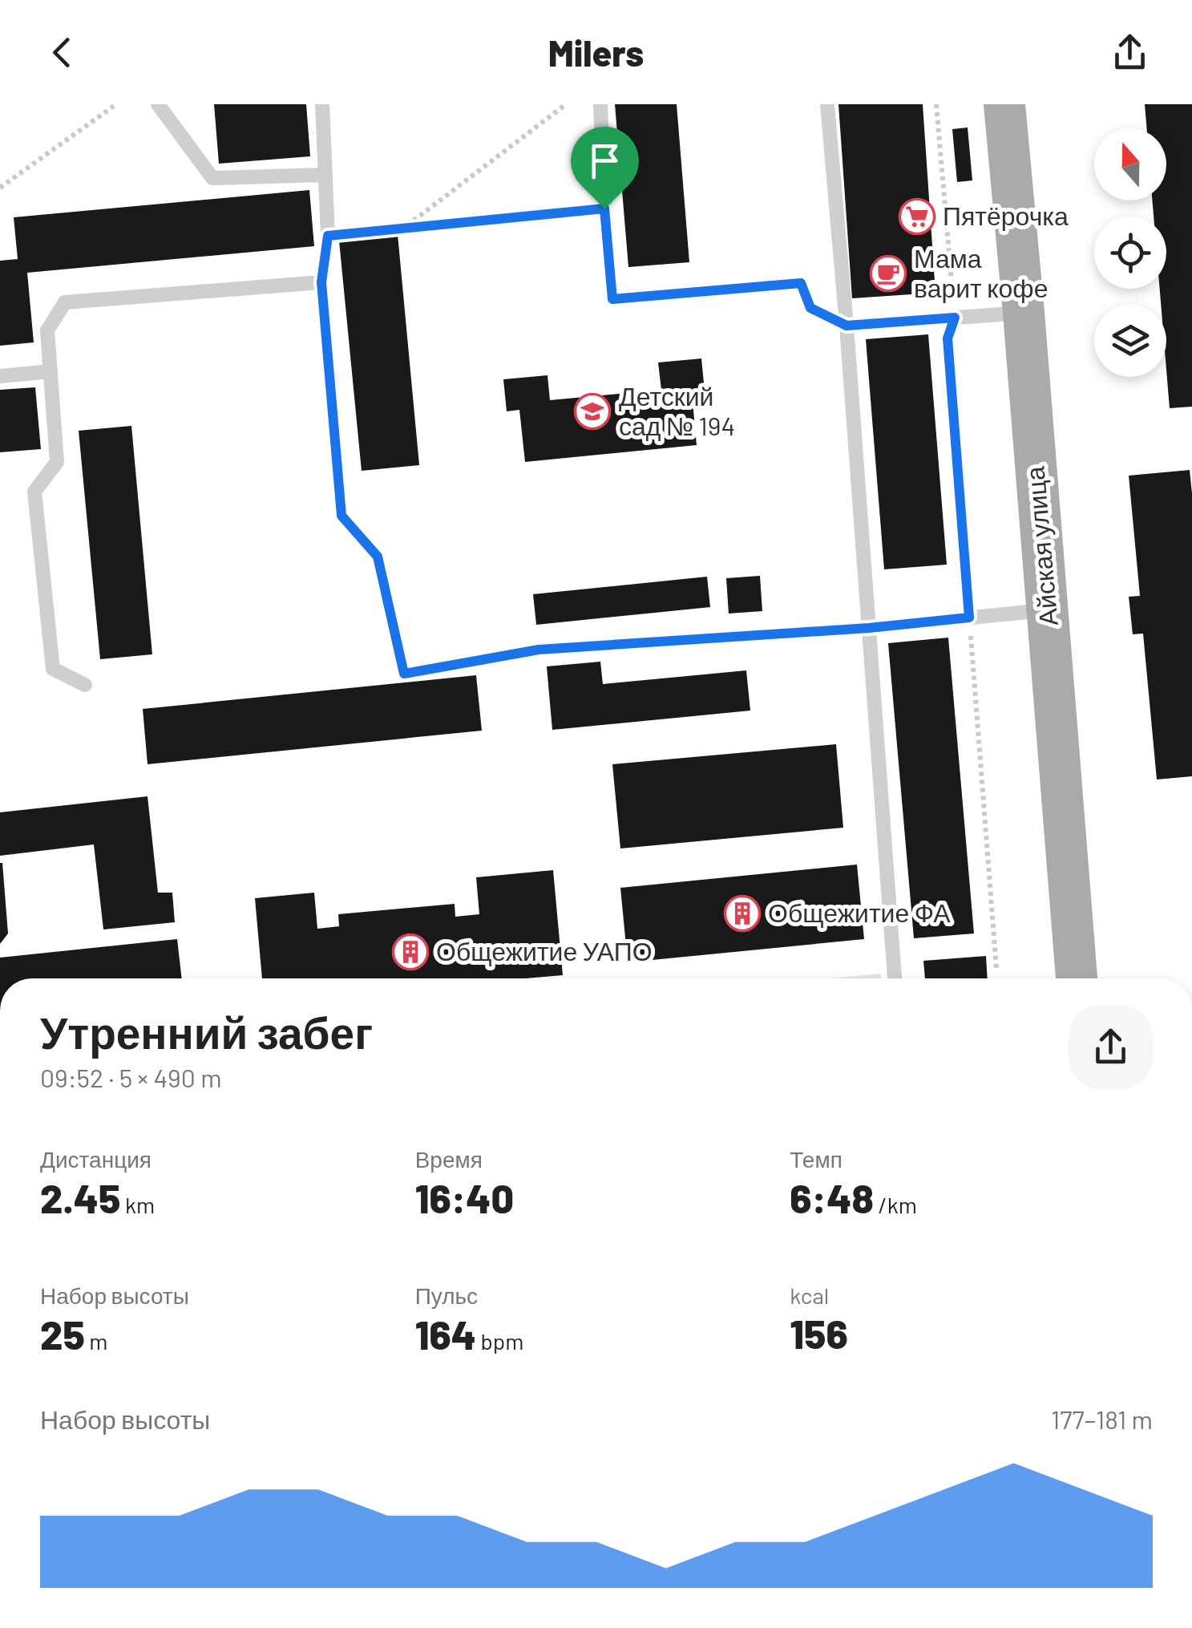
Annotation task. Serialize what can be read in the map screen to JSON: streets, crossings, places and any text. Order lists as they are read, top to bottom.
{
  "streets": {
    "main road": ["Айская улица"]
  },
  "places": {
    "supermarket": ["Пятёрочка"],
    "cafe": ["Мама варит кофе"],
    "school or university": ["Детский сад № 194"],
    "building": ["Общежитие ФА", "Общежитие УАПО"]
  },
  "north": "top",
  "page": {
    "header": "Milers",
    "heading": ["Утренний забег", "09:52 · 5 × 490 m"],
    "stats": [
      ["Дистанция", "2.45 km"],
      ["Время", "16:40"],
      ["Темп", "6:48 /km"],
      ["Набор высоты", "25 m"],
      ["Пульс", "164 bpm"],
      ["kcal", "156"]
    ],
    "chart": ["Набор высоты", "177–181 m"]
  }
}
